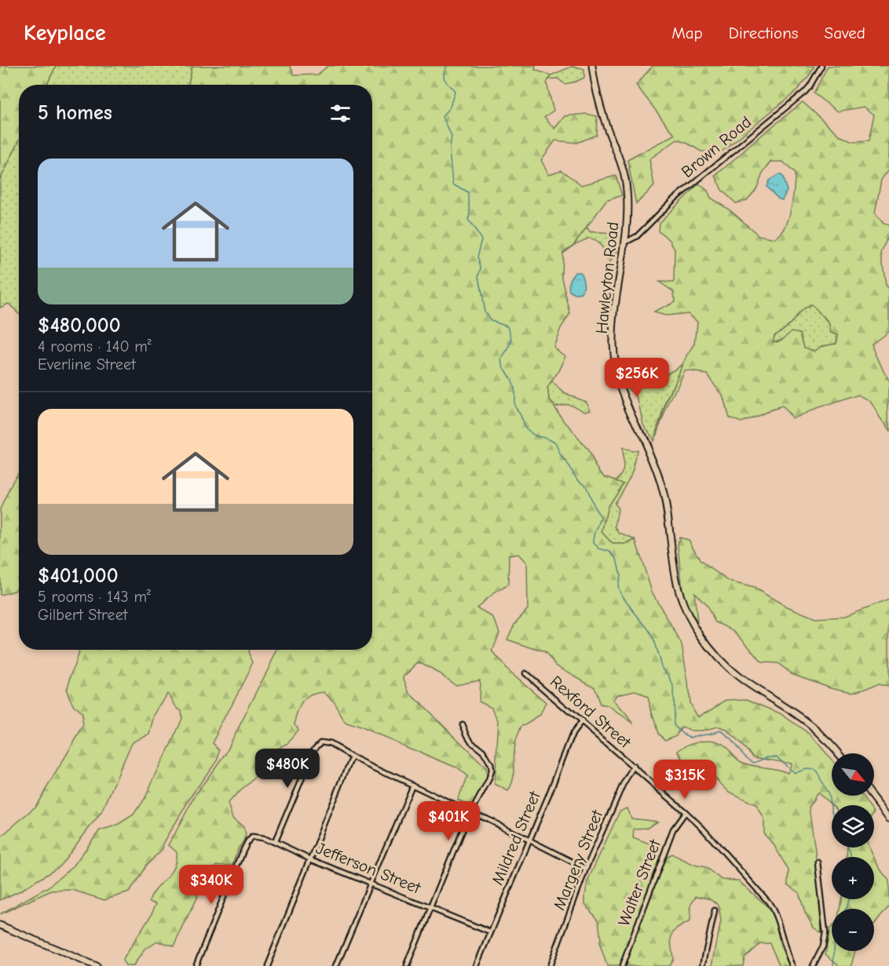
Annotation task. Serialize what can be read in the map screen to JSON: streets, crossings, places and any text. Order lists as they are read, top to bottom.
{
  "streets": {
    "street": [
      "Brown Road",
      "Hawleyton Road",
      "Rexford Street",
      "Mildred Street",
      "Margery Street",
      "Jefferson Street",
      "Walter Street"
    ]
  },
  "crossings": [
    ["Brown Road", "Hawleyton Road"],
    ["Rexford Street", "Mildred Street"],
    ["Rexford Street", "Margery Street"],
    ["Rexford Street", "Walter Street"],
    ["Mildred Street", "Jefferson Street"]
  ],
  "north": "bottom right",
  "page": {
    "header": "Keyplace",
    "nav": ["Map", "Directions", "Saved"],
    "heading": "5 homes",
    "list": [
      {
        "name": "$480,000",
        "note": "4 rooms · 140 m² · Everline Street"
      },
      {
        "name": "$401,000",
        "note": "5 rooms · 143 m² · Gilbert Street"
      }
    ],
    "price": [
      "$256K",
      "$480K",
      "$315K",
      "$401K",
      "$340K"
    ],
    "map_buttons": ["+", "−"]
  }
}
